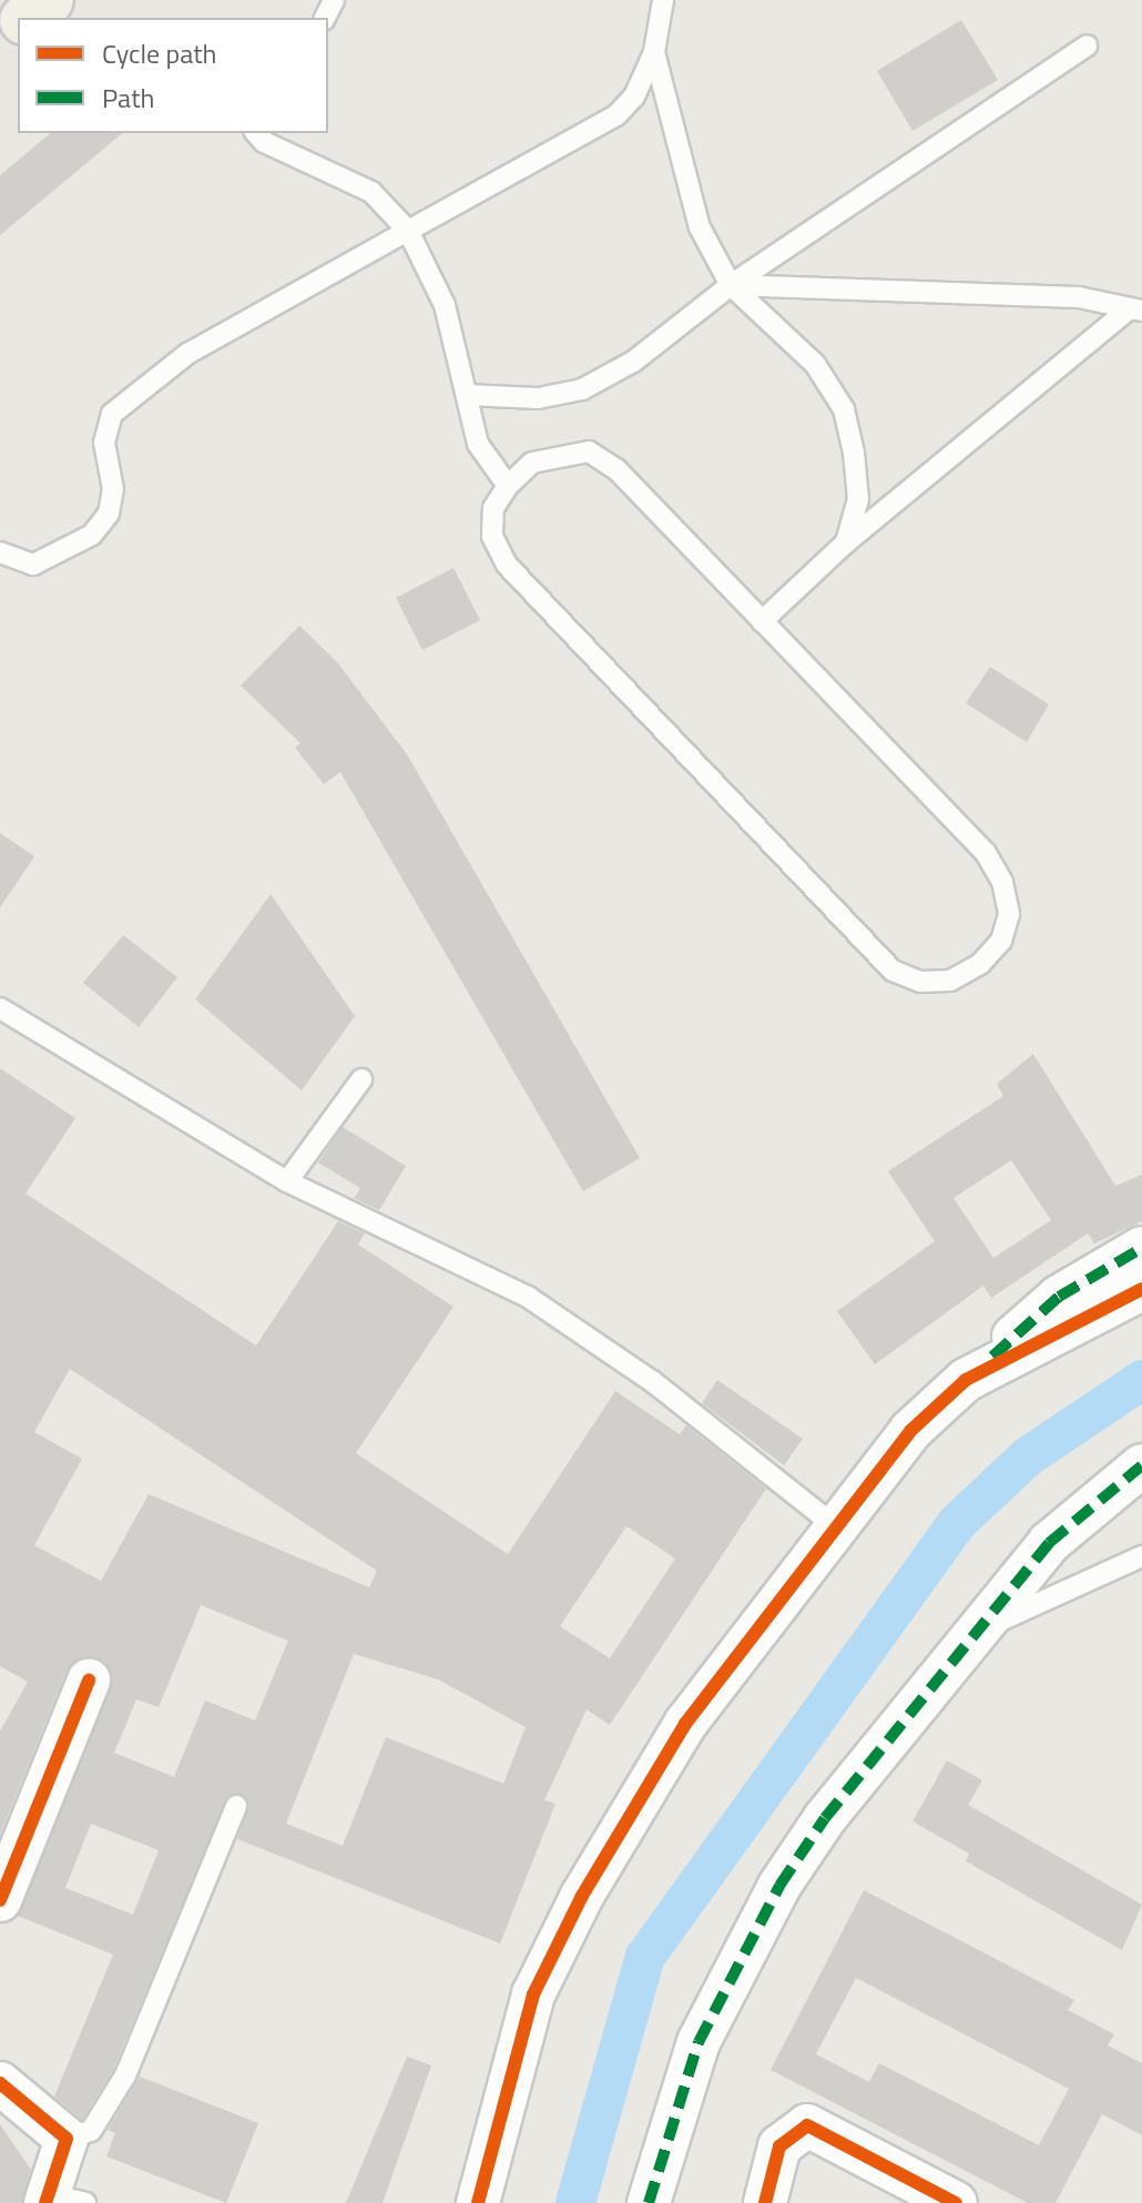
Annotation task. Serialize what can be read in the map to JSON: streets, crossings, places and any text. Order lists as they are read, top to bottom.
{
  "legend": ["Cycle path", "Path"]
}
